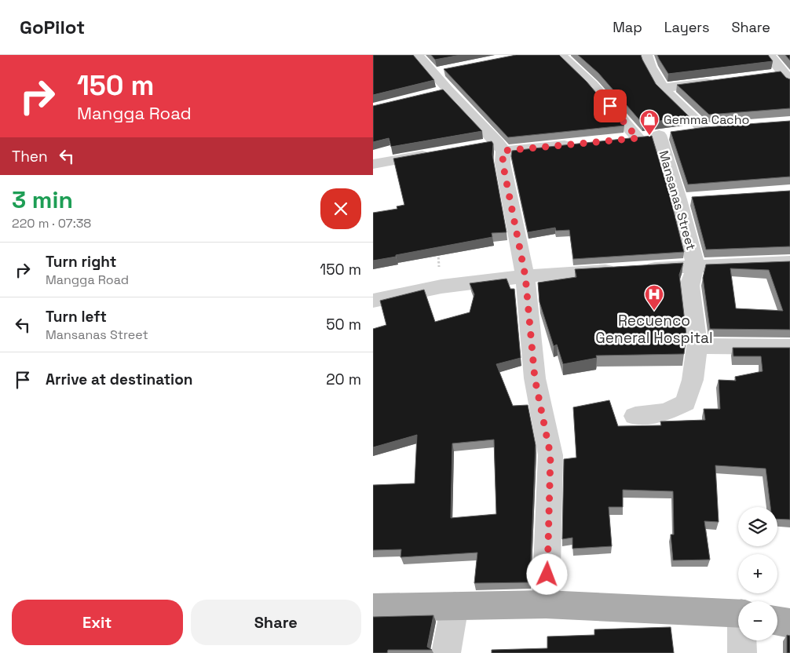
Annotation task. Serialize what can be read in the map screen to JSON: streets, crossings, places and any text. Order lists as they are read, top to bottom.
{
  "streets": {
    "street": ["Mansanas Street"]
  },
  "places": {
    "shop": ["Gemma Cacho"],
    "hospital": ["Recuenco General Hospital"]
  },
  "page": {
    "header": "GoPilot",
    "nav": ["Map", "Layers", "Share"],
    "turn": ["150 m", "Mangga Road"],
    "then": "Then",
    "heading": ["3 min", "220 m · 07:38"],
    "list": [
      {
        "name": "Turn right",
        "note": "Mangga Road",
        "value": "150 m"
      },
      {
        "name": "Turn left",
        "note": "Mansanas Street",
        "value": "50 m"
      },
      {
        "name": "Arrive at destination",
        "value": "20 m"
      }
    ],
    "map_buttons": ["+", "−"],
    "buttons": ["Exit", "Share"]
  }
}
